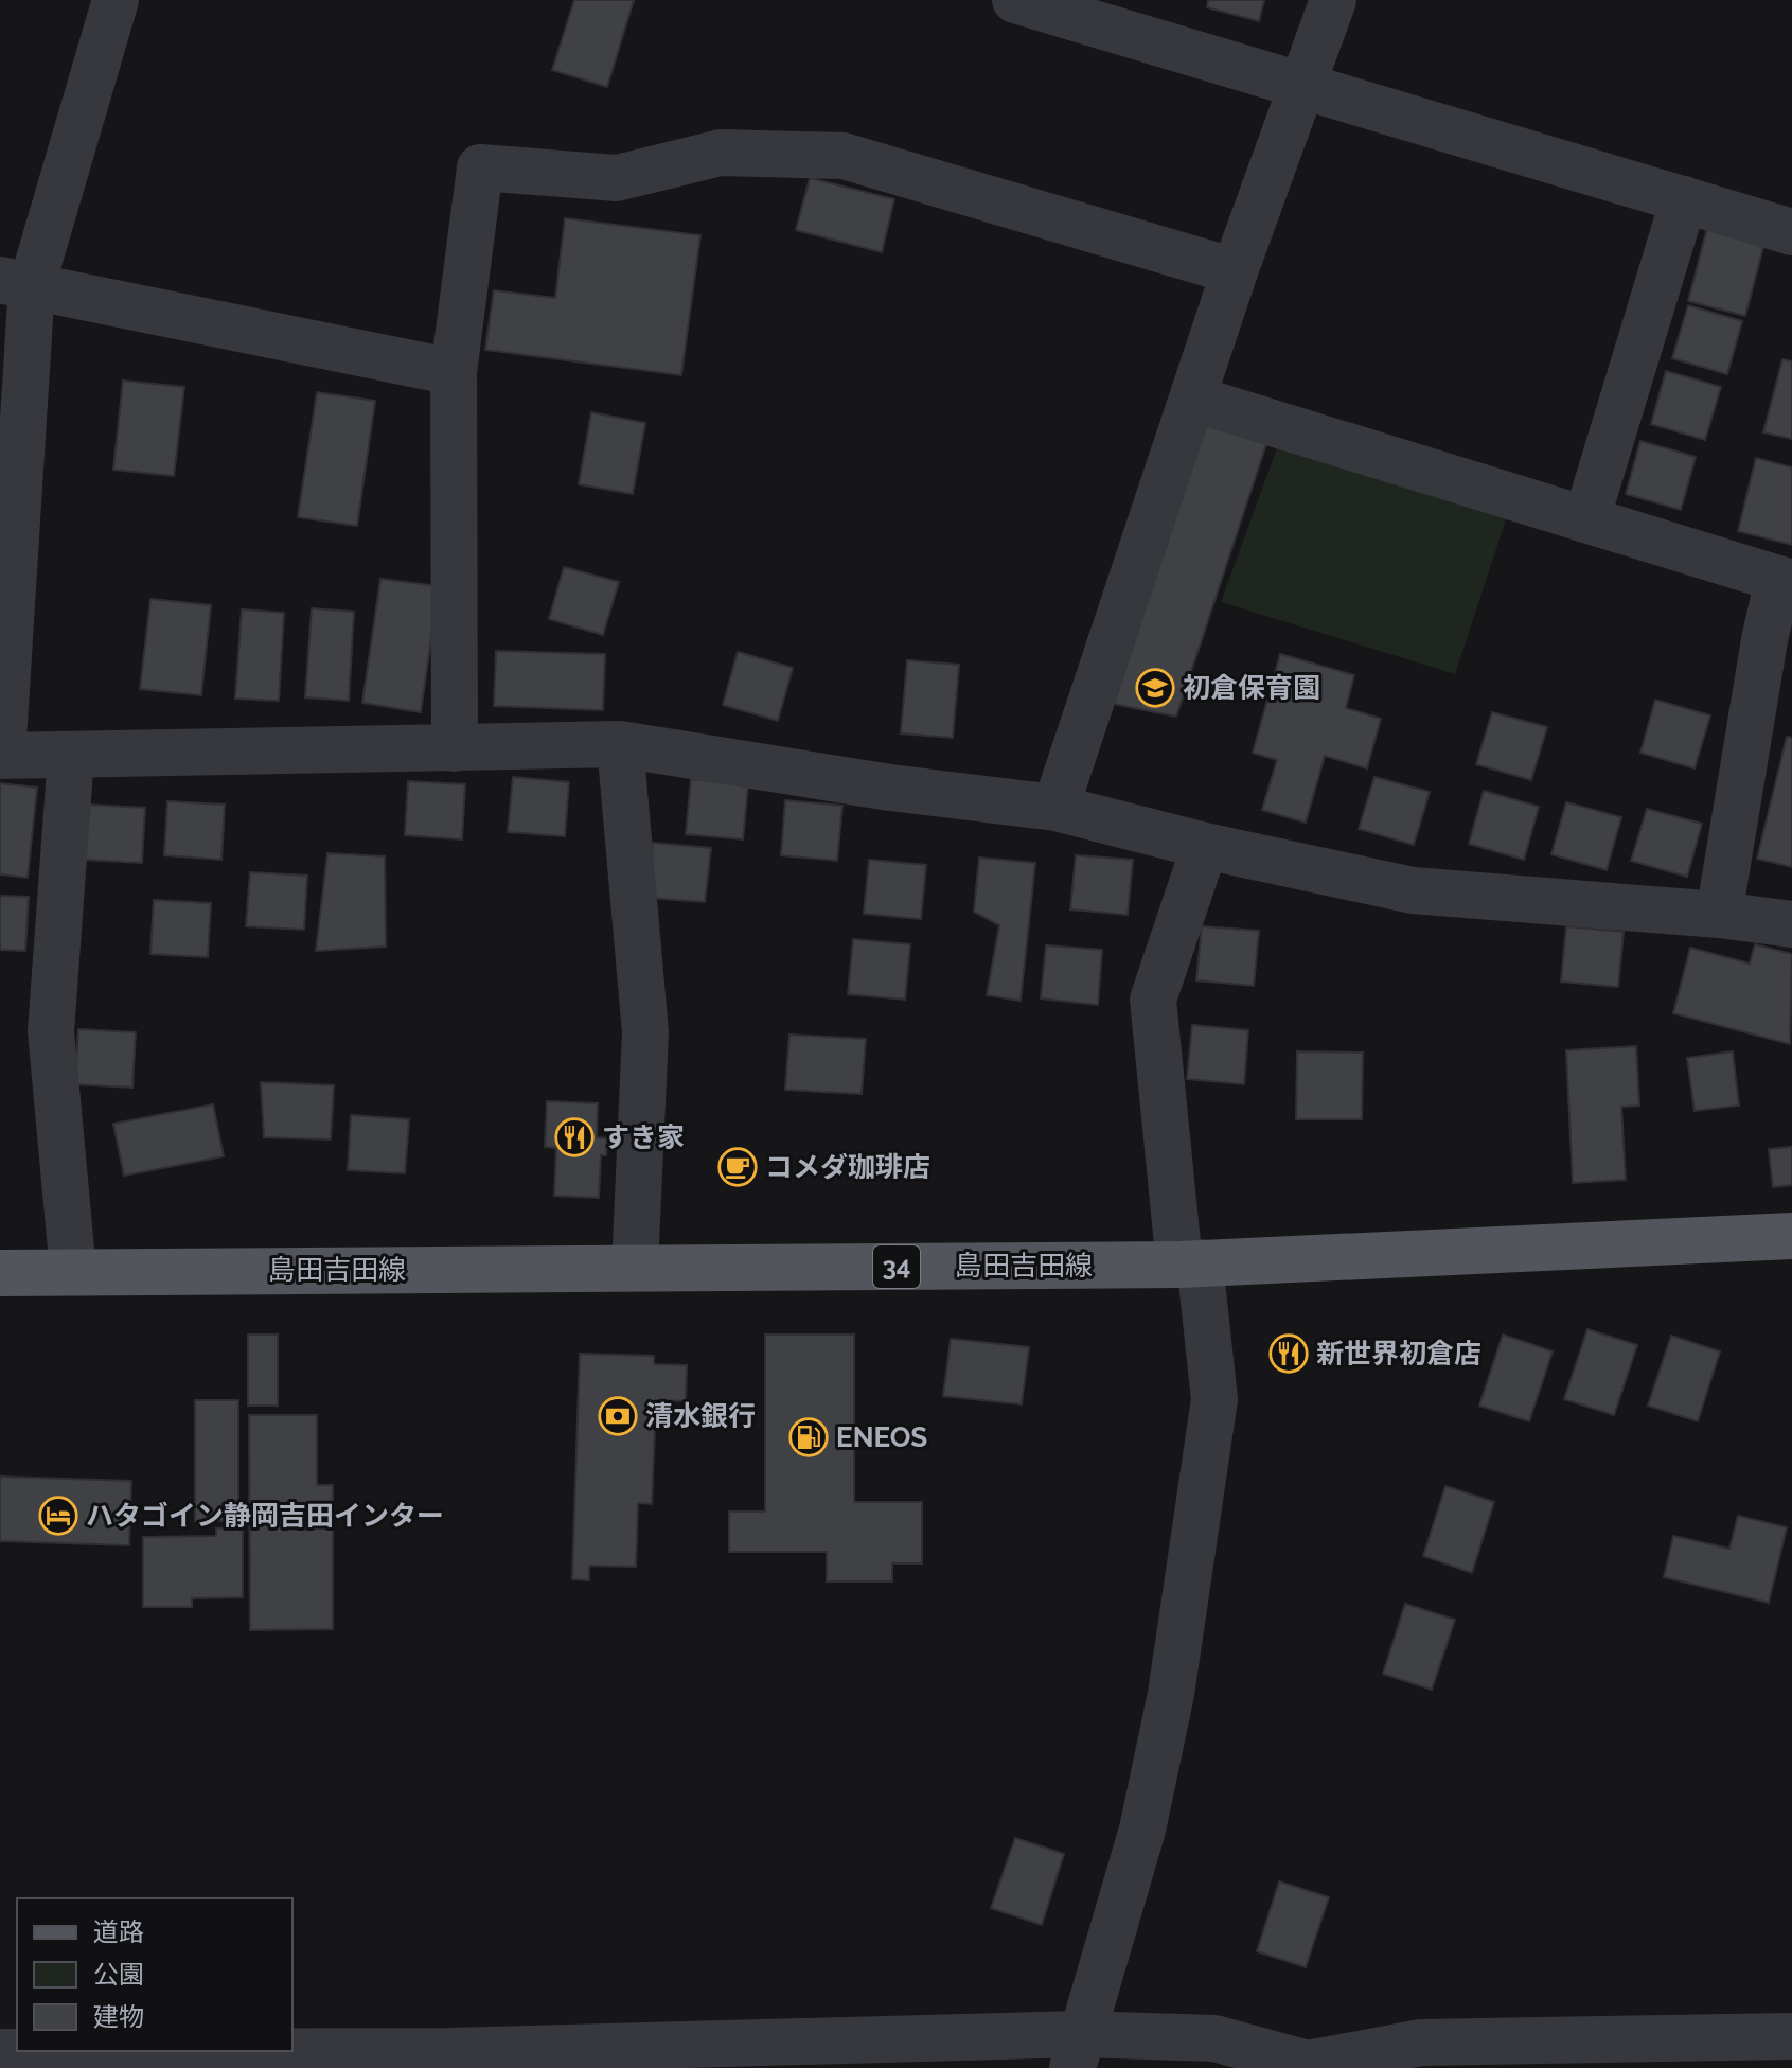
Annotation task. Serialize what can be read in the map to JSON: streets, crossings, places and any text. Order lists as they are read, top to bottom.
{
  "streets": {
    "main road": ["島田吉田線", "34"]
  },
  "places": {
    "school or university": ["初倉保育園"],
    "restaurant": ["すき家", "新世界初倉店"],
    "cafe": ["コメダ珈琲店"],
    "bank": ["清水銀行"],
    "fuel station": ["ENEOS"],
    "hotel": ["ハタゴイン静岡吉田インター"]
  },
  "legend": ["道路", "公園", "建物"]
}
